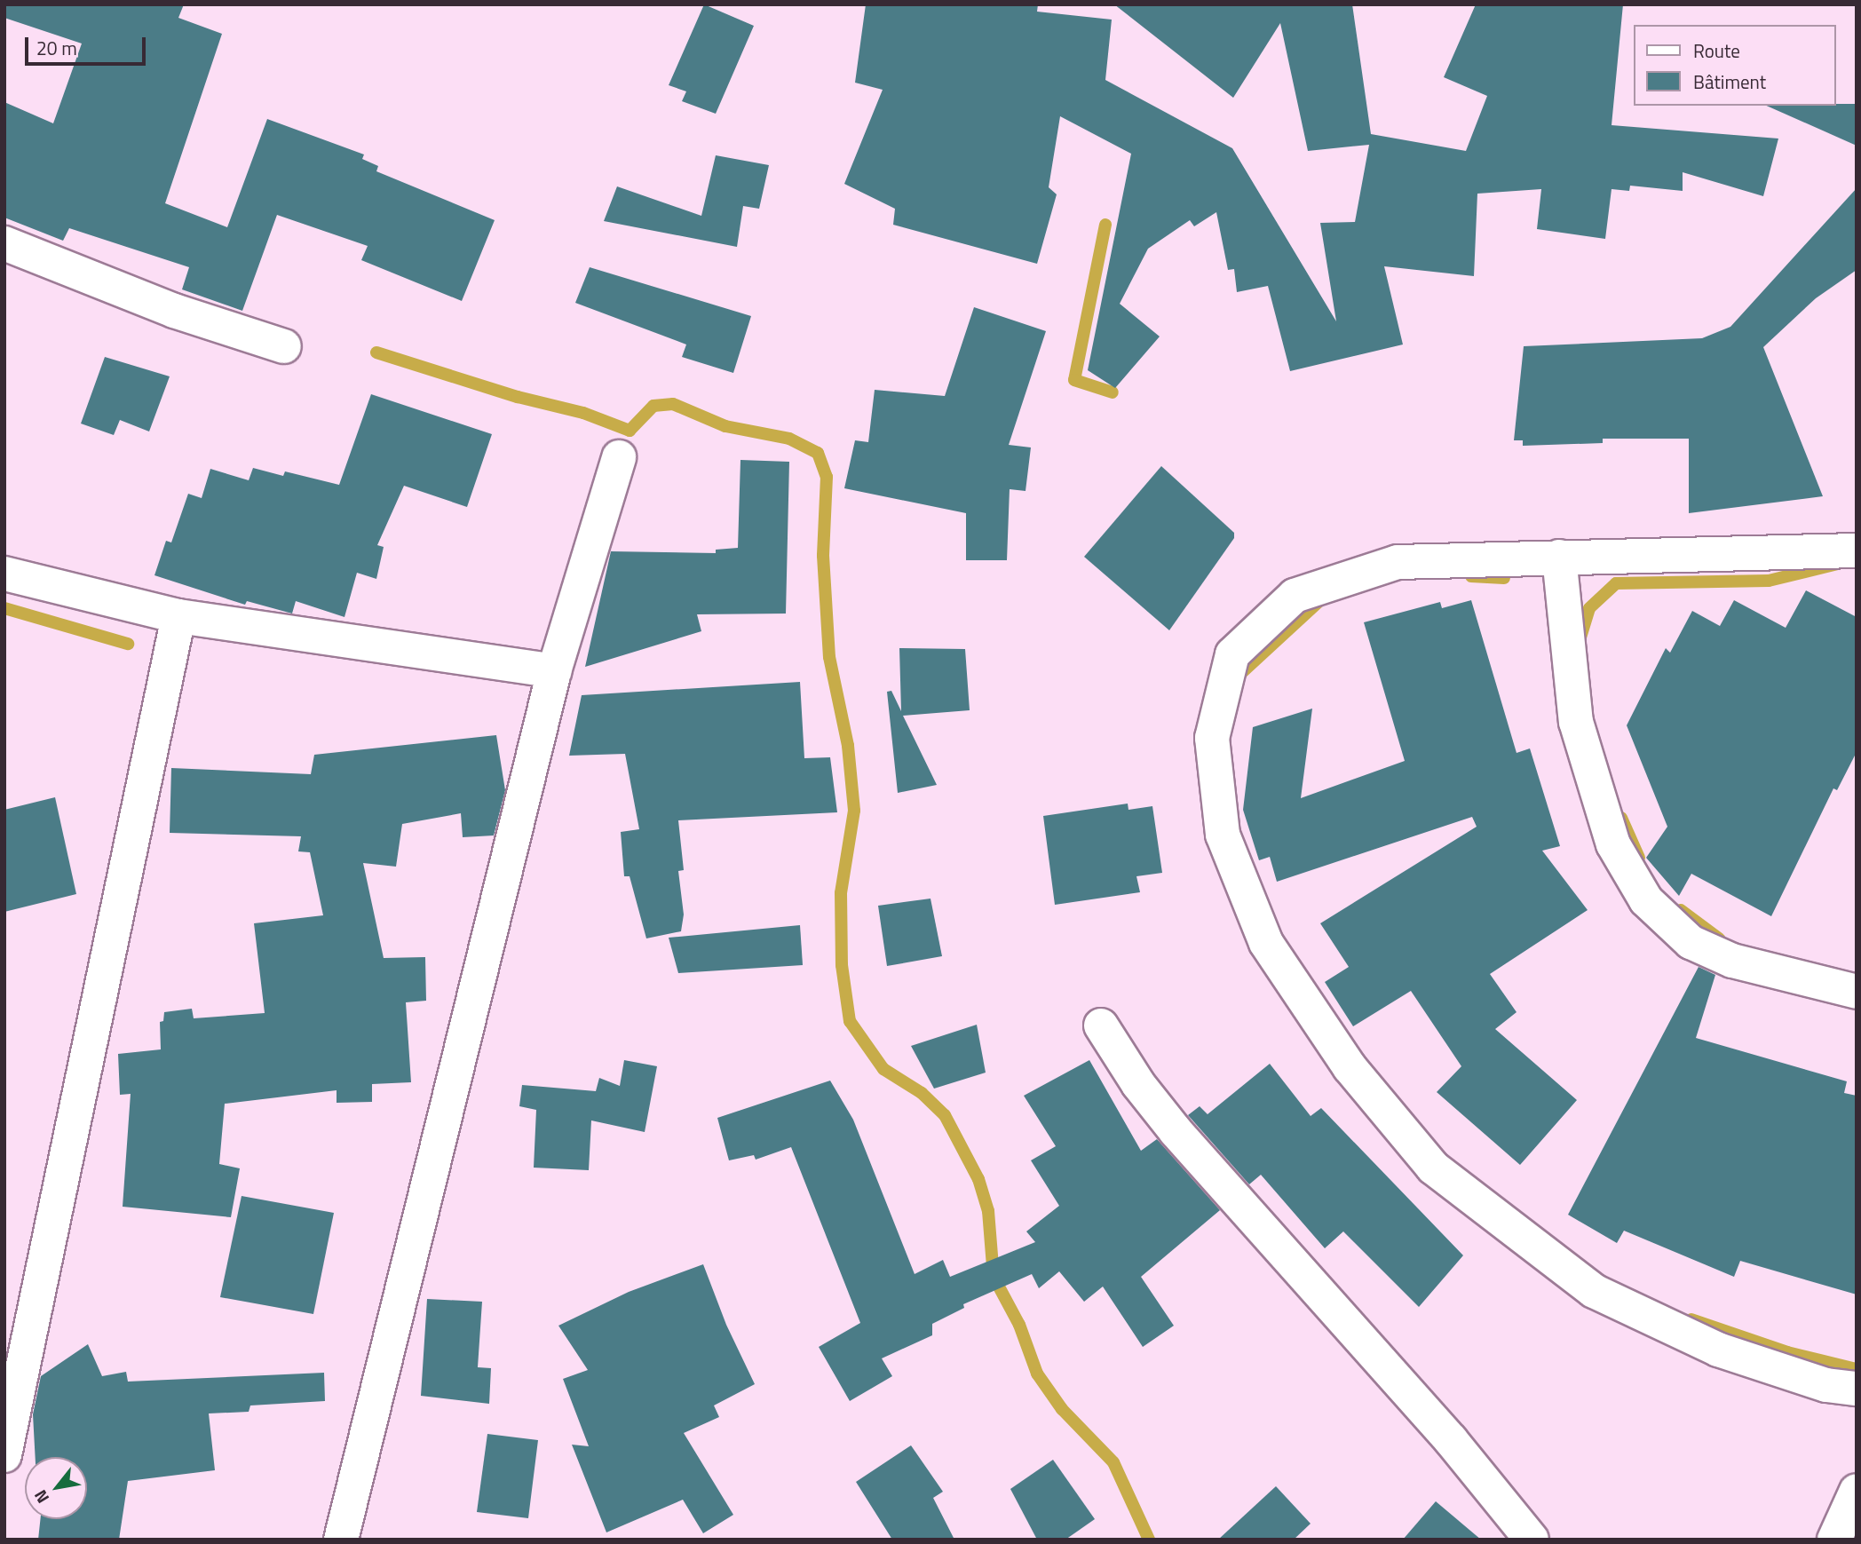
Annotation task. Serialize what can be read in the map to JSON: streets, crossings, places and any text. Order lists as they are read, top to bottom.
{
  "legend": ["Route", "Bâtiment"],
  "scale_bar": "20 m",
  "north": "bottom left"
}
